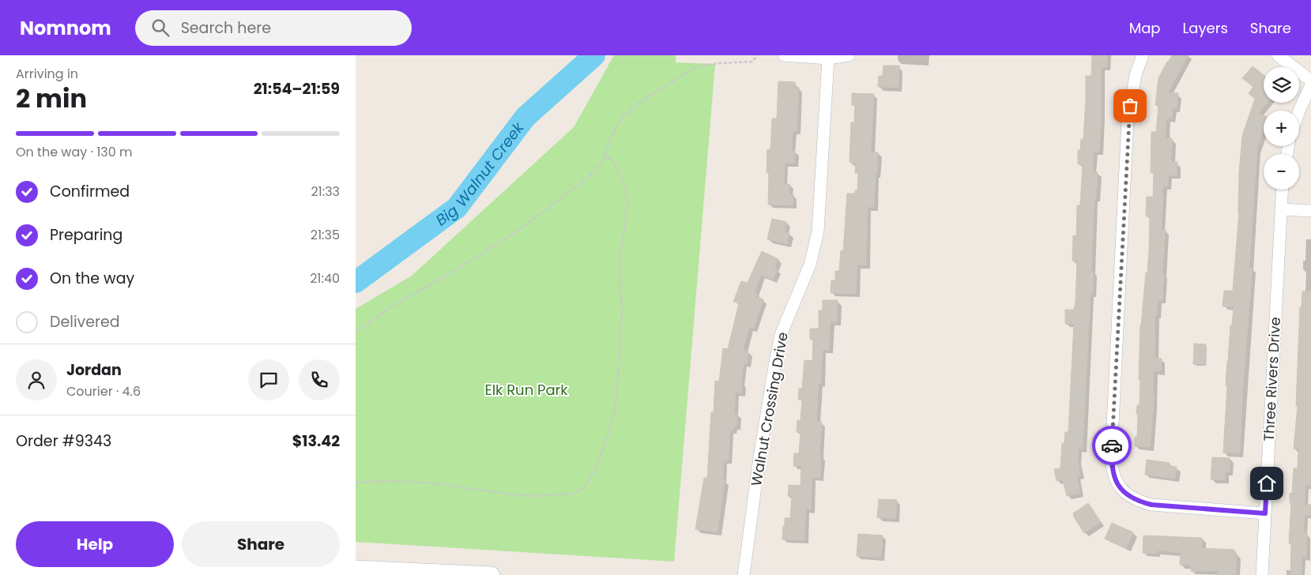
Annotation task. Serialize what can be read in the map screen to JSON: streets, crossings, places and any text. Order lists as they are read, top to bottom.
{
  "streets": {
    "street": ["Three Rivers Drive", "Walnut Crossing Drive"]
  },
  "water": ["Big Walnut Creek"],
  "parks": ["Elk Run Park"],
  "page": {
    "header": "Nomnom",
    "search": "Search here",
    "nav": ["Map", "Layers", "Share"],
    "heading": ["2 min", "Arriving in", "21:54–21:59"],
    "panel": [
      "Jordan",
      "Courier · 4.6",
      "Order #9343",
      "$13.42"
    ],
    "map_buttons": ["+", "−"],
    "bar": "On the way · 130 m",
    "list": [
      ["Confirmed", "21:33"],
      ["Preparing", "21:35"],
      ["On the way", "21:40"],
      "Delivered"
    ],
    "buttons": ["Help", "Share"]
  }
}
